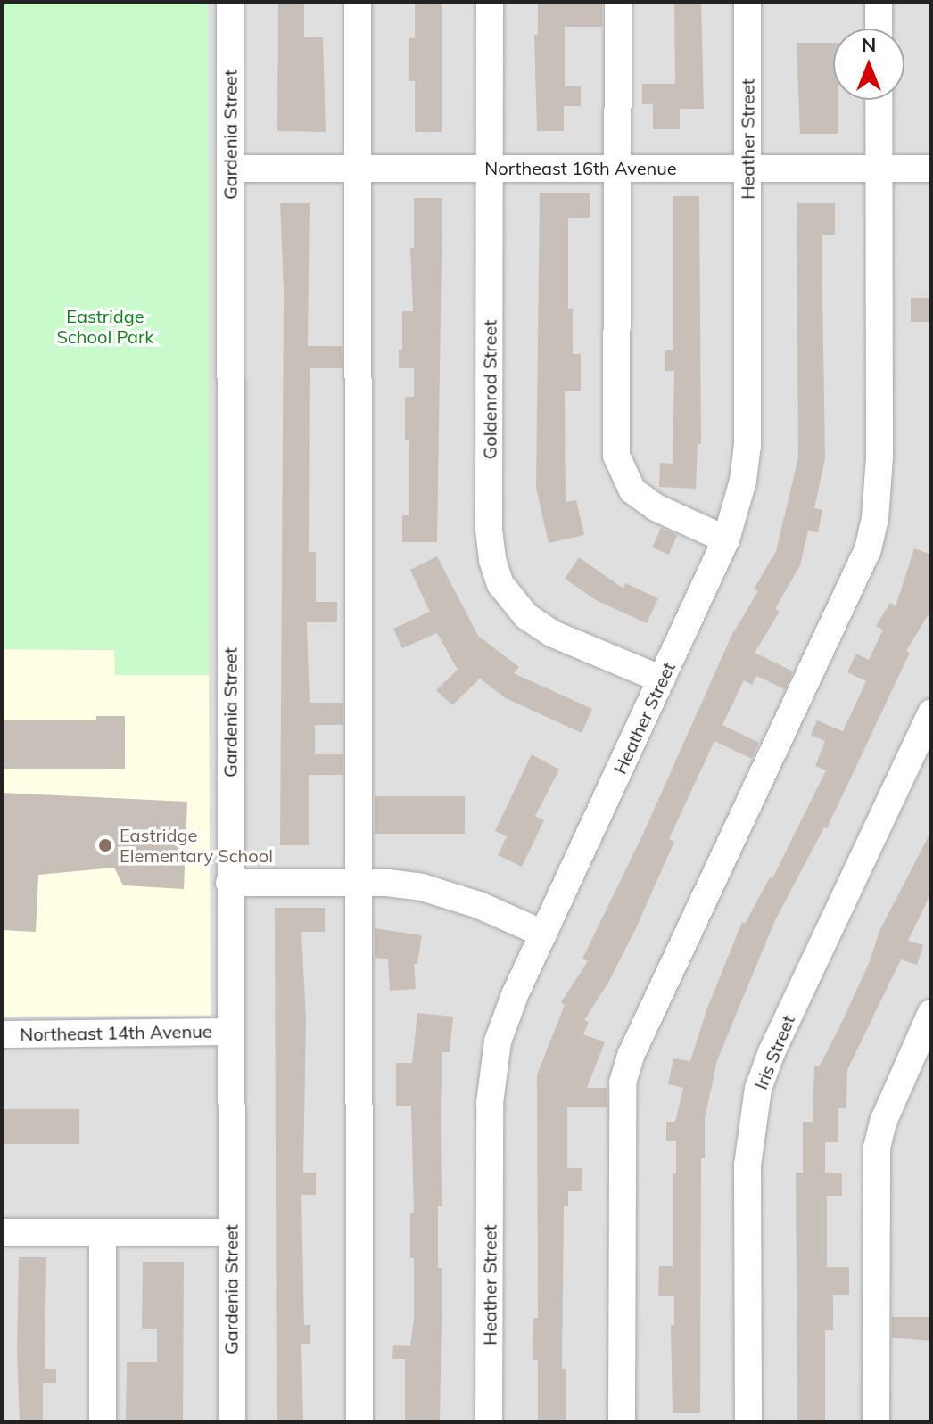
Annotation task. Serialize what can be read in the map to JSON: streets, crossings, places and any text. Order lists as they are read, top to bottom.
{
  "streets": {
    "street": [
      "Gardenia Street",
      "Heather Street",
      "Northeast 16th Avenue",
      "Goldenrod Street",
      "Northeast 14th Avenue",
      "Iris Street"
    ]
  },
  "crossings": [
    ["Gardenia Street", "Northeast 16th Avenue"],
    ["Gardenia Street", "Northeast 14th Avenue"],
    ["Heather Street", "Northeast 16th Avenue"],
    ["Heather Street", "Goldenrod Street"],
    ["Northeast 16th Avenue", "Goldenrod Street"]
  ],
  "parks": ["Eastridge School Park"],
  "places": ["Eastridge Elementary School"],
  "north": "top"
}
